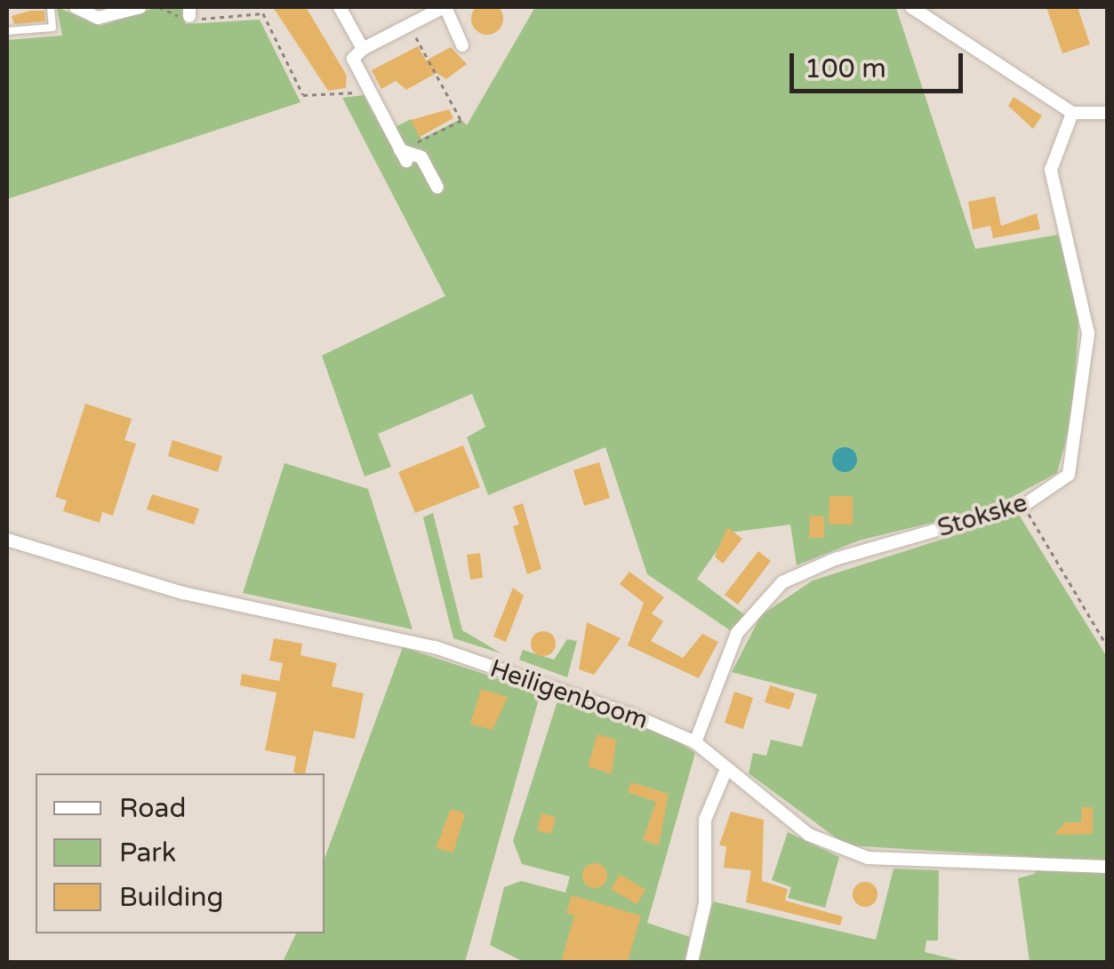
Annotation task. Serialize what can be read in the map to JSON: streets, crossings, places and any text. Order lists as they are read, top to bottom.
{
  "streets": {
    "street": ["Stokske", "Heiligenboom"]
  },
  "crossings": [
    ["Stokske", "Heiligenboom"]
  ],
  "legend": ["Road", "Park", "Building"],
  "scale_bar": "100 m"
}
